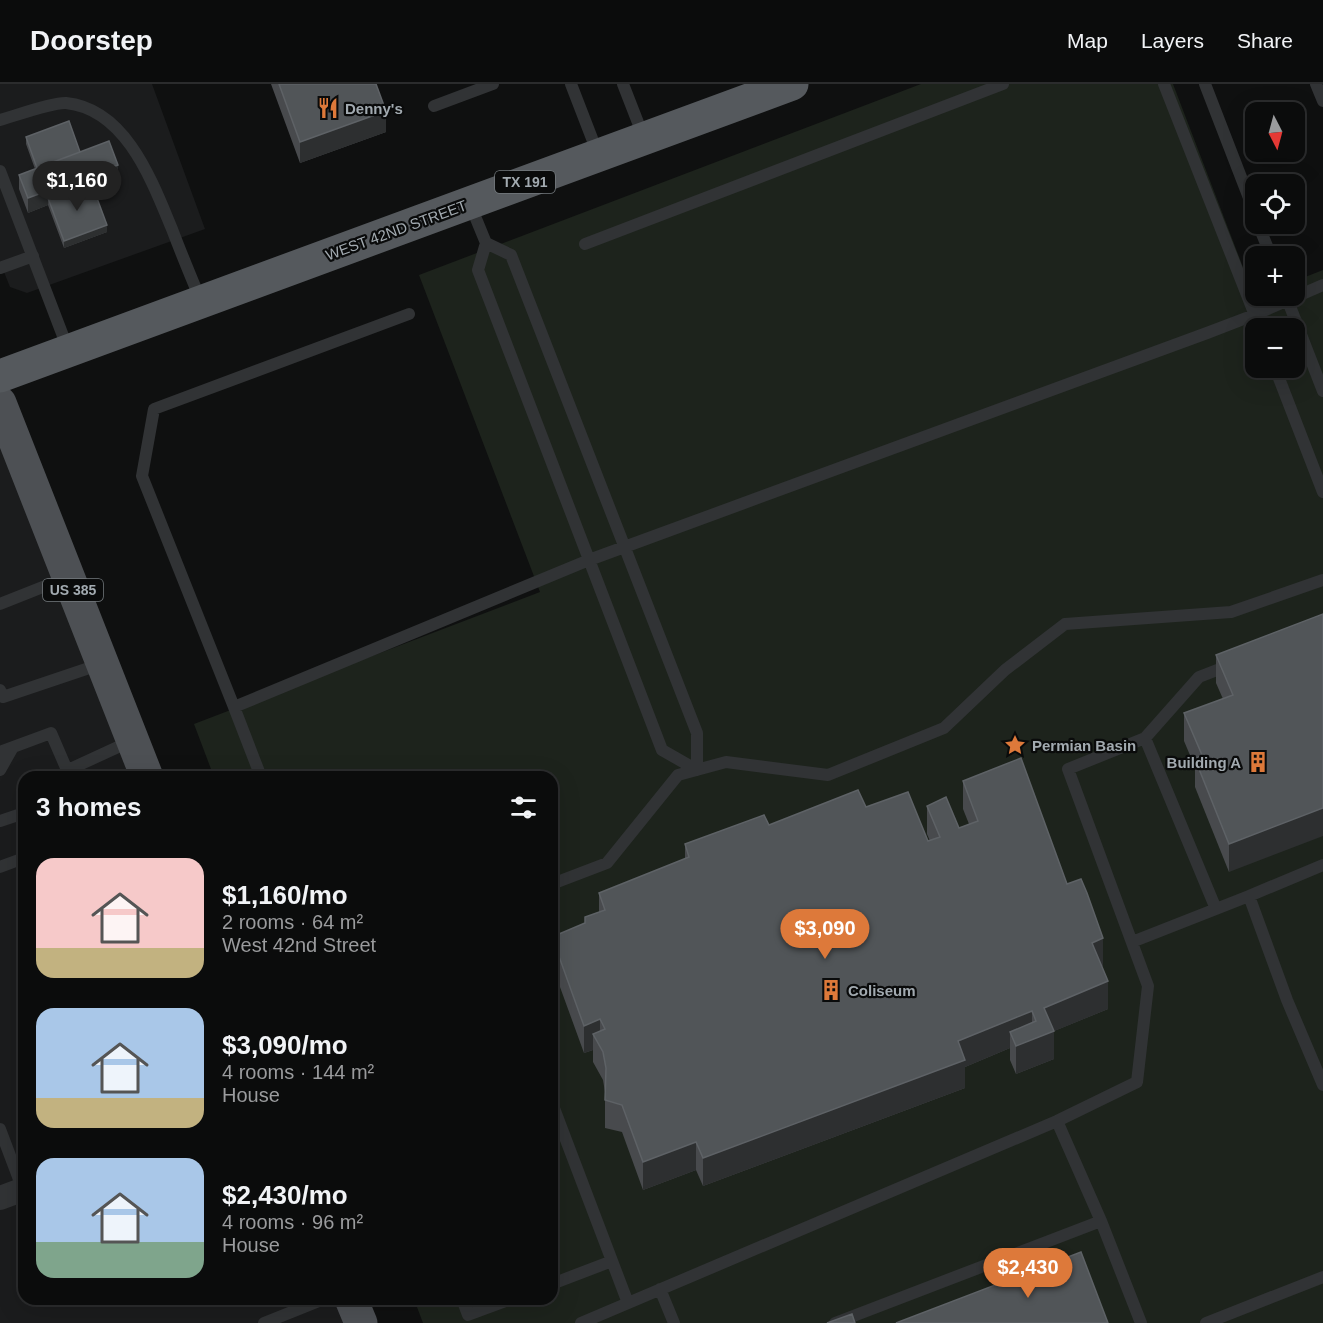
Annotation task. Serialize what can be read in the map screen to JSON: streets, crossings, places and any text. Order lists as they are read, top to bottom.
{
  "streets": {
    "highway": ["TX 191", "WEST 42ND STREET"],
    "main road": ["US 385"]
  },
  "places": {
    "restaurant": ["Denny's"],
    "place": ["Permian Basin"],
    "building": ["Building A", "Coliseum"]
  },
  "north": "bottom",
  "page": {
    "header": "Doorstep",
    "nav": ["Map", "Layers", "Share"],
    "map_buttons": ["+", "−"],
    "price": ["$1,160", "$3,090", "$2,430"],
    "heading": "3 homes",
    "list": [
      {
        "name": "$1,160/mo",
        "note": "2 rooms · 64 m² · West 42nd Street"
      },
      {
        "name": "$3,090/mo",
        "note": "4 rooms · 144 m² · House"
      },
      {
        "name": "$2,430/mo",
        "note": "4 rooms · 96 m² · House"
      }
    ]
  }
}
